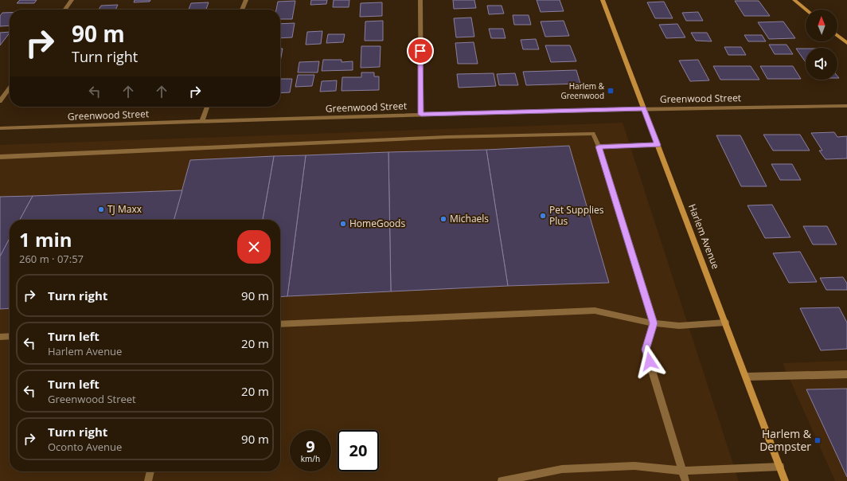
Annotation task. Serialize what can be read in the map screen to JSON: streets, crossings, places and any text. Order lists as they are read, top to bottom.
{
  "streets": {
    "main road": ["Harlem Avenue"],
    "street": ["Greenwood Street"]
  },
  "crossings": [
    ["Greenwood Street", "Harlem Avenue"]
  ],
  "places": {
    "transit": ["Harlem & Greenwood", "Harlem & Dempster"],
    "other": [
      "TJ Maxx",
      "Pet Supplies Plus",
      "Michaels",
      "HomeGoods"
    ]
  },
  "north": "top",
  "page": {
    "turn": ["90 m", "Turn right"],
    "heading": ["1 min", "260 m · 07:57"],
    "list": [
      {
        "name": "Turn right",
        "value": "90 m"
      },
      {
        "name": "Turn left",
        "note": "Harlem Avenue",
        "value": "20 m"
      },
      {
        "name": "Turn left",
        "note": "Greenwood Street",
        "value": "20 m"
      },
      {
        "name": "Turn right",
        "note": "Oconto Avenue",
        "value": "90 m"
      }
    ],
    "speed": "9 km/h",
    "limit": "20"
  }
}
